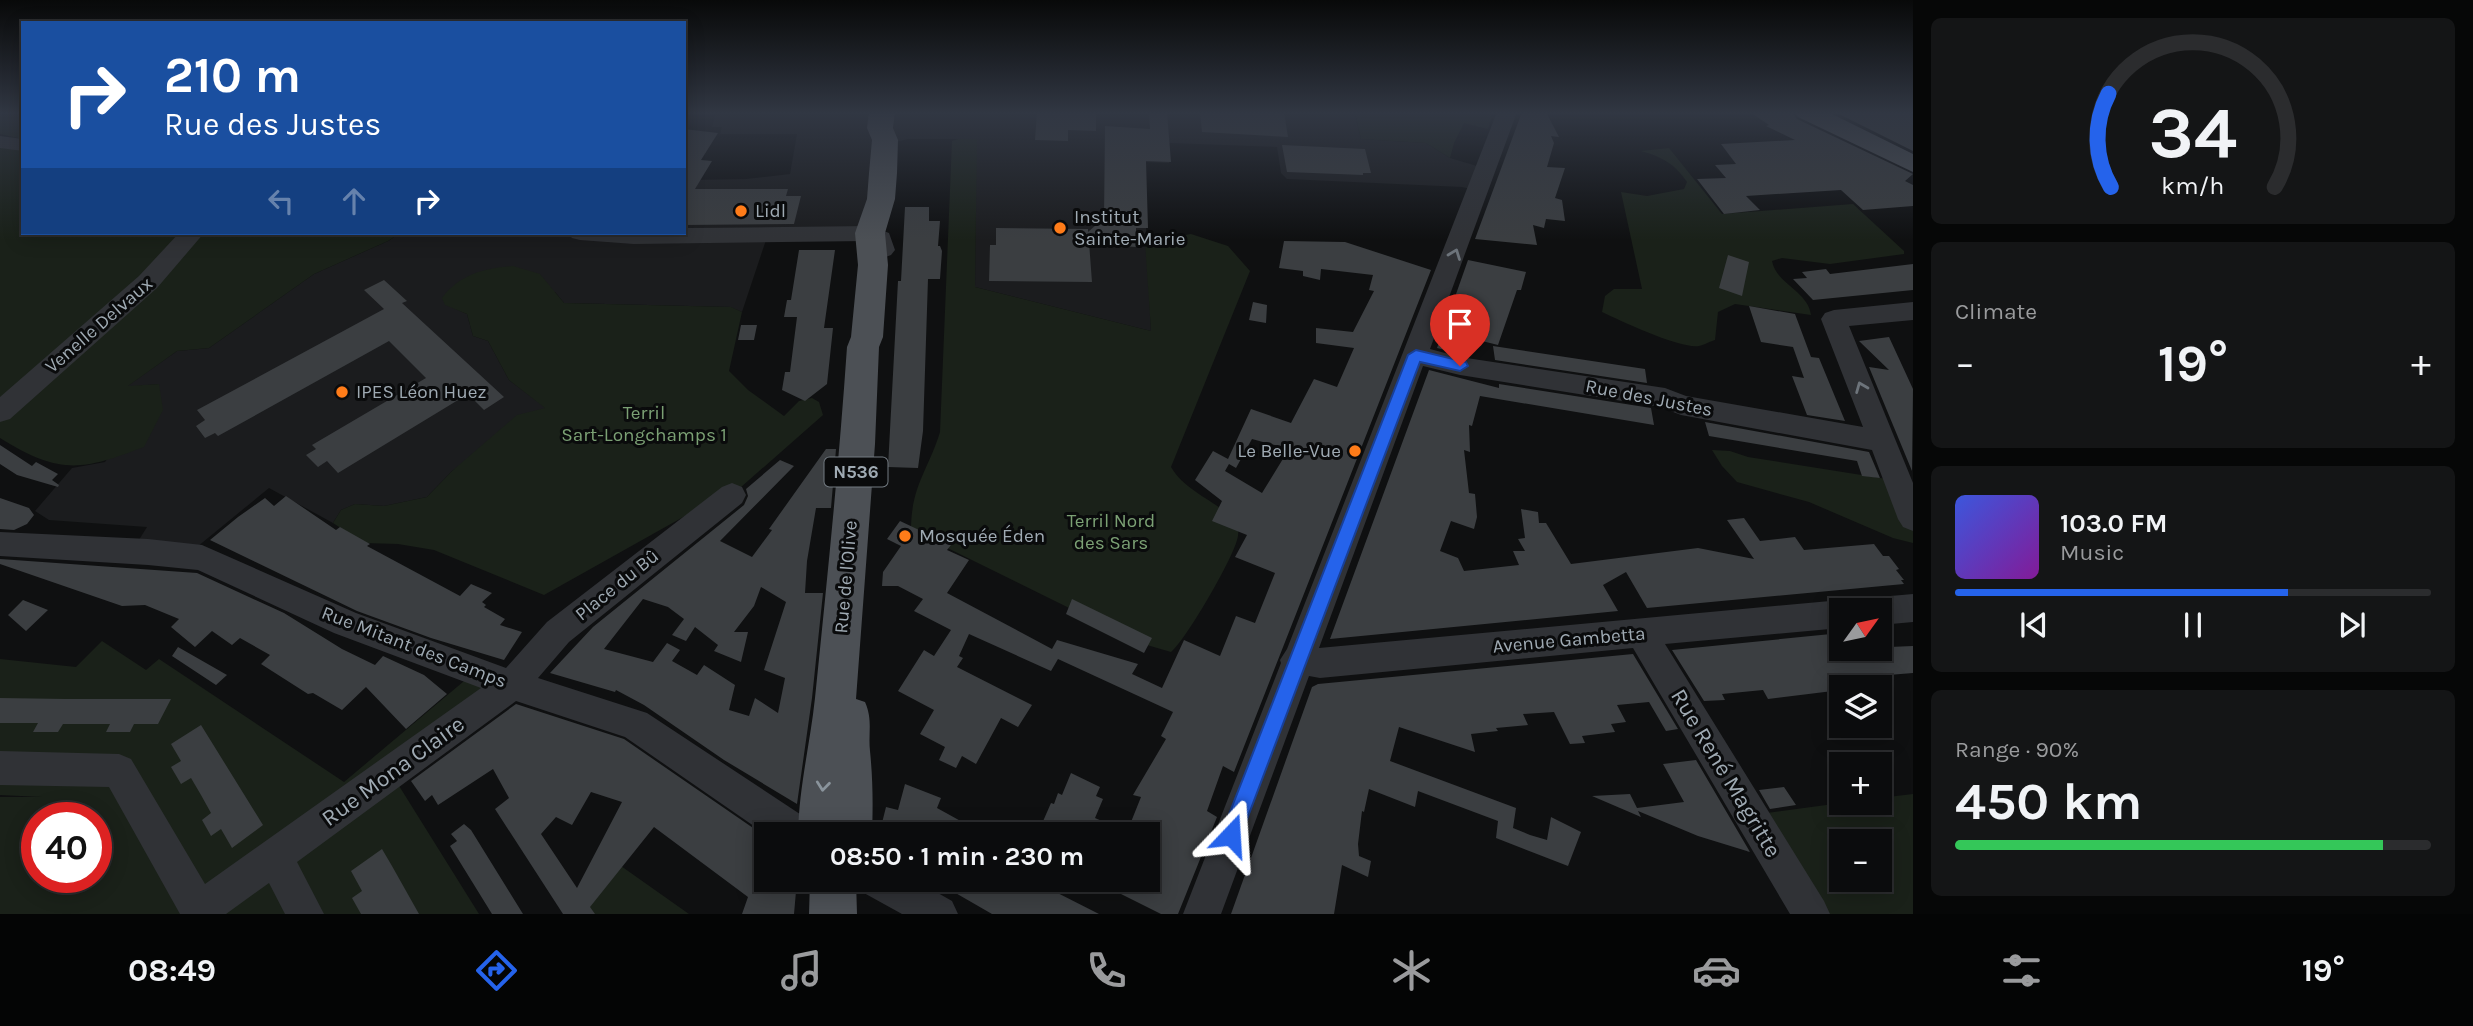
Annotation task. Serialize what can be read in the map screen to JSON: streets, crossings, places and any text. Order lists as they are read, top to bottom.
{
  "streets": {
    "main road": ["N536", "Rue de l'Olive"],
    "street": [
      "Venelle Delvaux",
      "Rue des Justes",
      "Place du Bû",
      "Avenue Gambetta",
      "Rue Mitant des Camps",
      "Rue Mona Claire",
      "Rue René Magritte"
    ]
  },
  "crossings": [
    ["Place du Bû", "Rue Mitant des Camps"],
    ["Place du Bû", "Rue Mona Claire"],
    ["Avenue Gambetta", "Rue René Magritte"],
    ["Rue Mitant des Camps", "Rue Mona Claire"]
  ],
  "parks": ["Terril Sart-Longchamps 1", "Terril Nord des Sars"],
  "places": [
    "Lidl",
    "Institut Sainte-Marie",
    "IPES Léon Huez",
    "Le Belle-Vue",
    "Mosquée Éden"
  ],
  "north": "top right",
  "page": {
    "turn": ["210 m", "Rue des Justes"],
    "tile": [
      "Climate",
      ["Range · 90%", "450 km"]
    ],
    "heat": ["−", "19°", "+"],
    "song": ["103.0 FM", "Music"],
    "map_buttons": ["+", "−"],
    "limit": "40",
    "trip": "08:50 · 1 min · 230 m",
    "tabs": ["08:49", "19°"],
    "gauge": ["34", "km/h"]
  }
}
